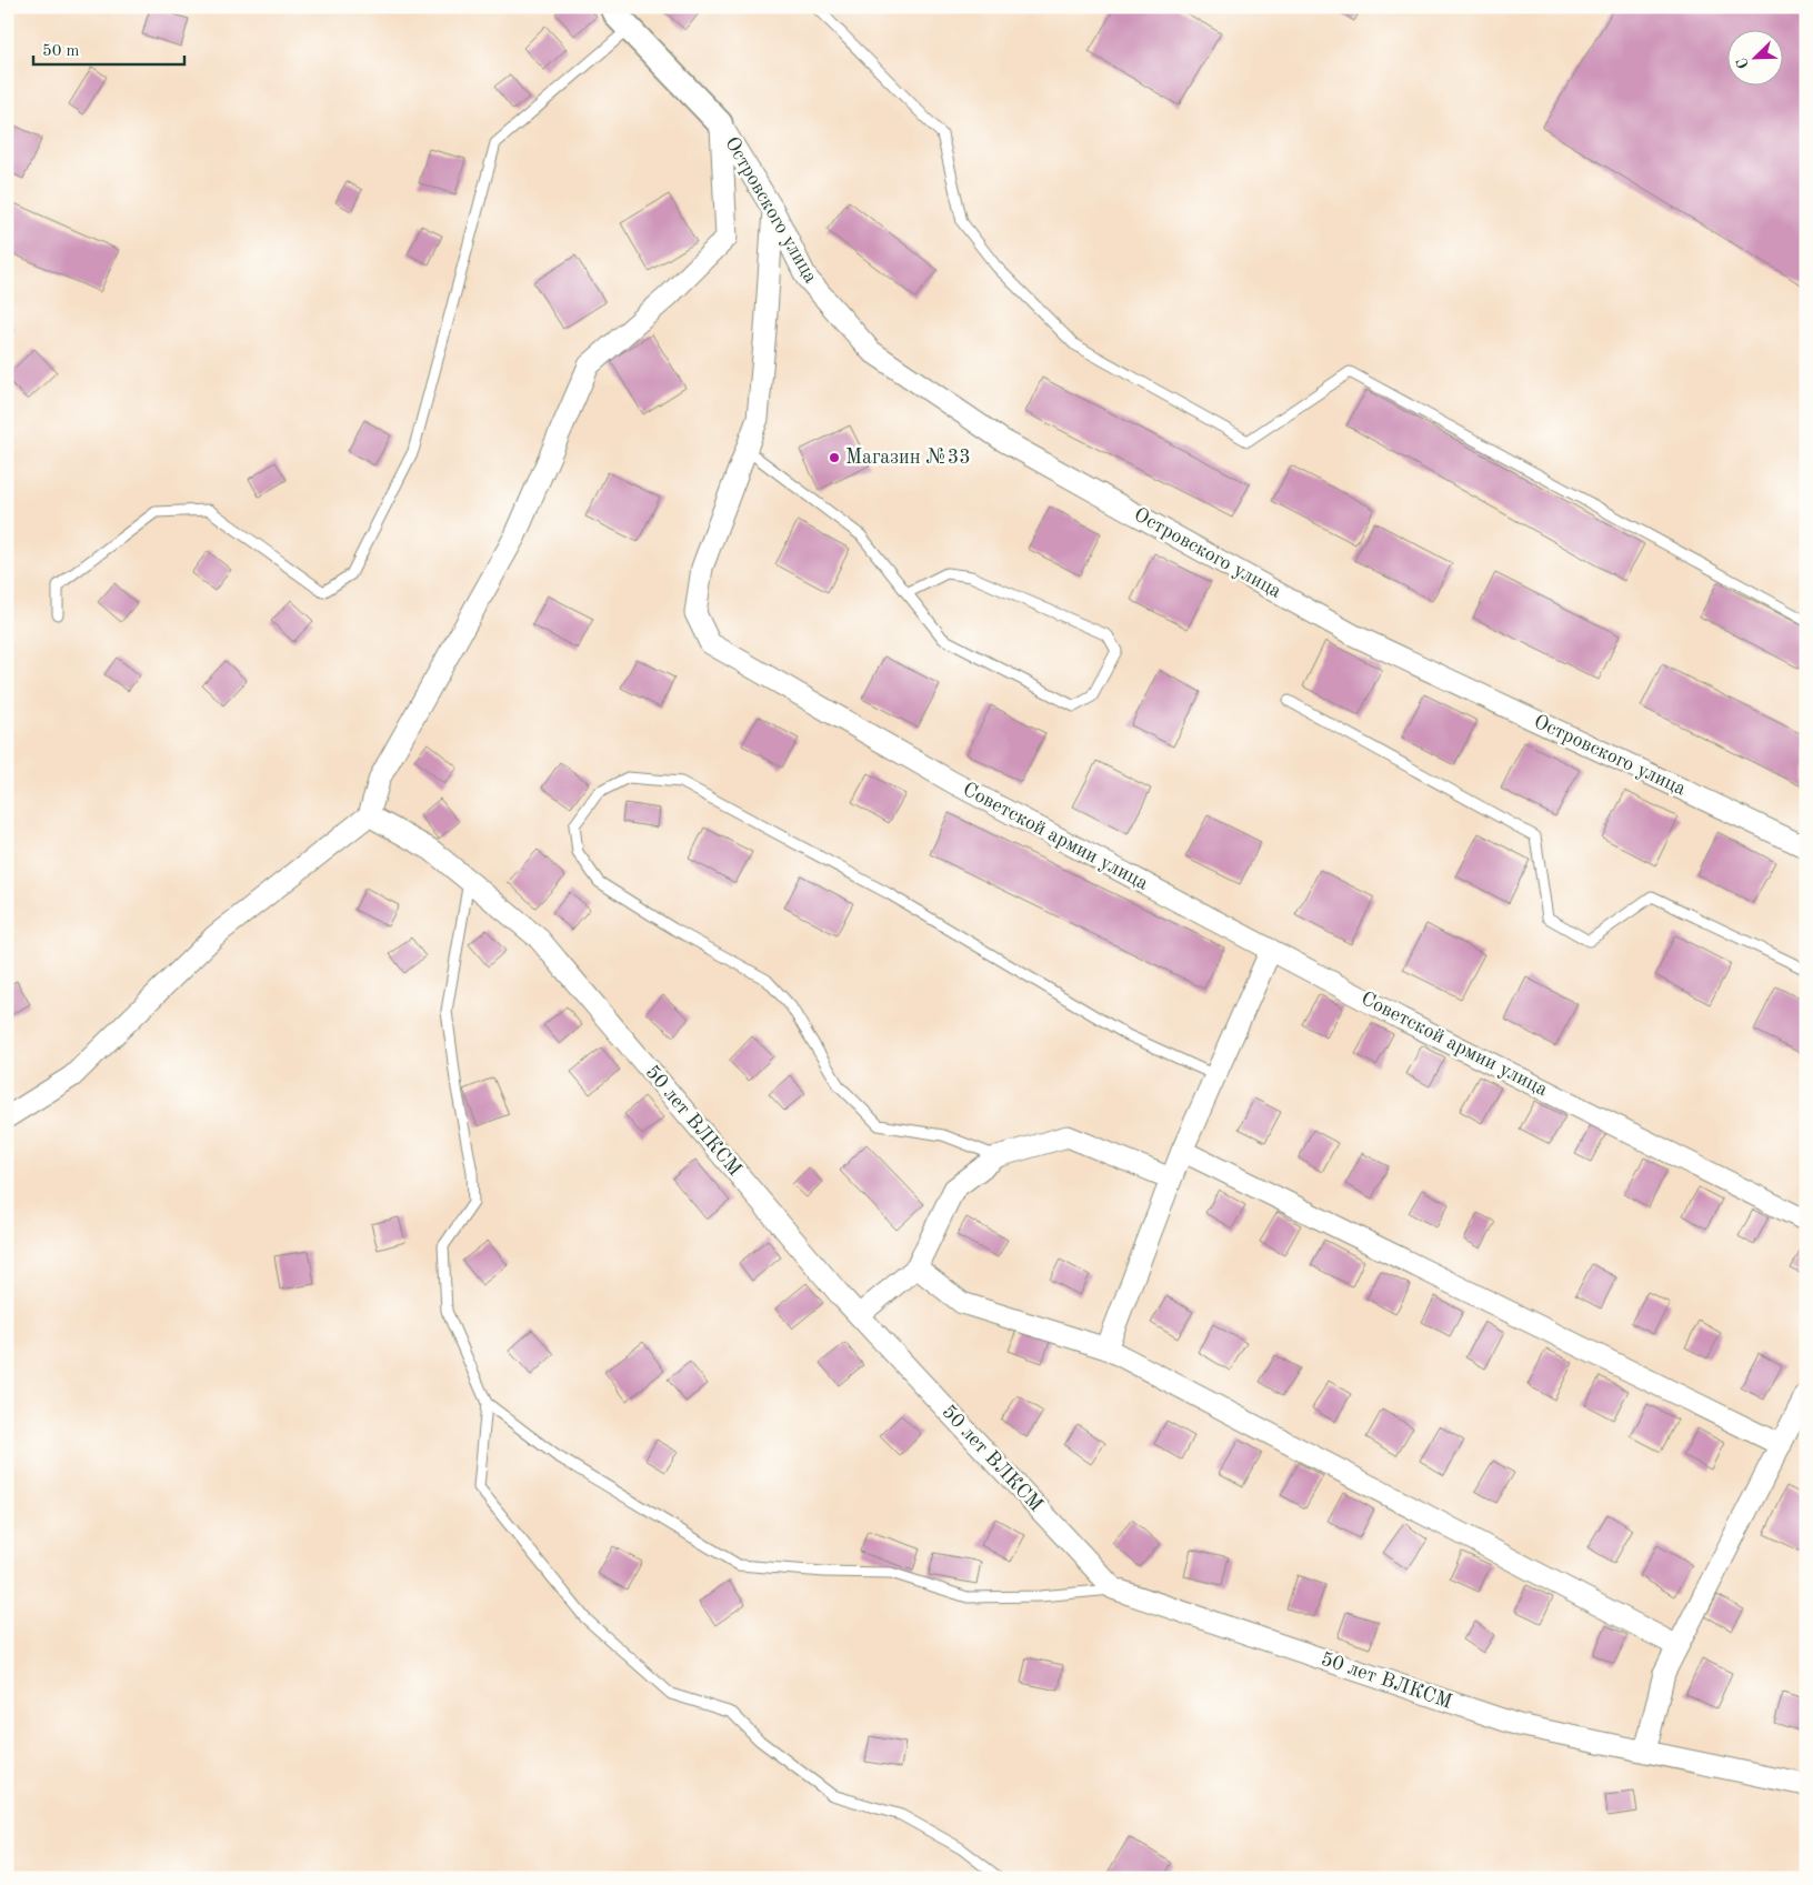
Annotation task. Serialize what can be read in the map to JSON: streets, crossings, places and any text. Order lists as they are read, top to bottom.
{
  "streets": {
    "street": ["Островского улица", "Советской армии улица", "50 лет ВЛКСМ"]
  },
  "crossings": [
    ["Островского улица", "Советской армии улица"]
  ],
  "places": ["Магазин №33"],
  "scale_bar": "50 m",
  "north": "bottom left"
}
